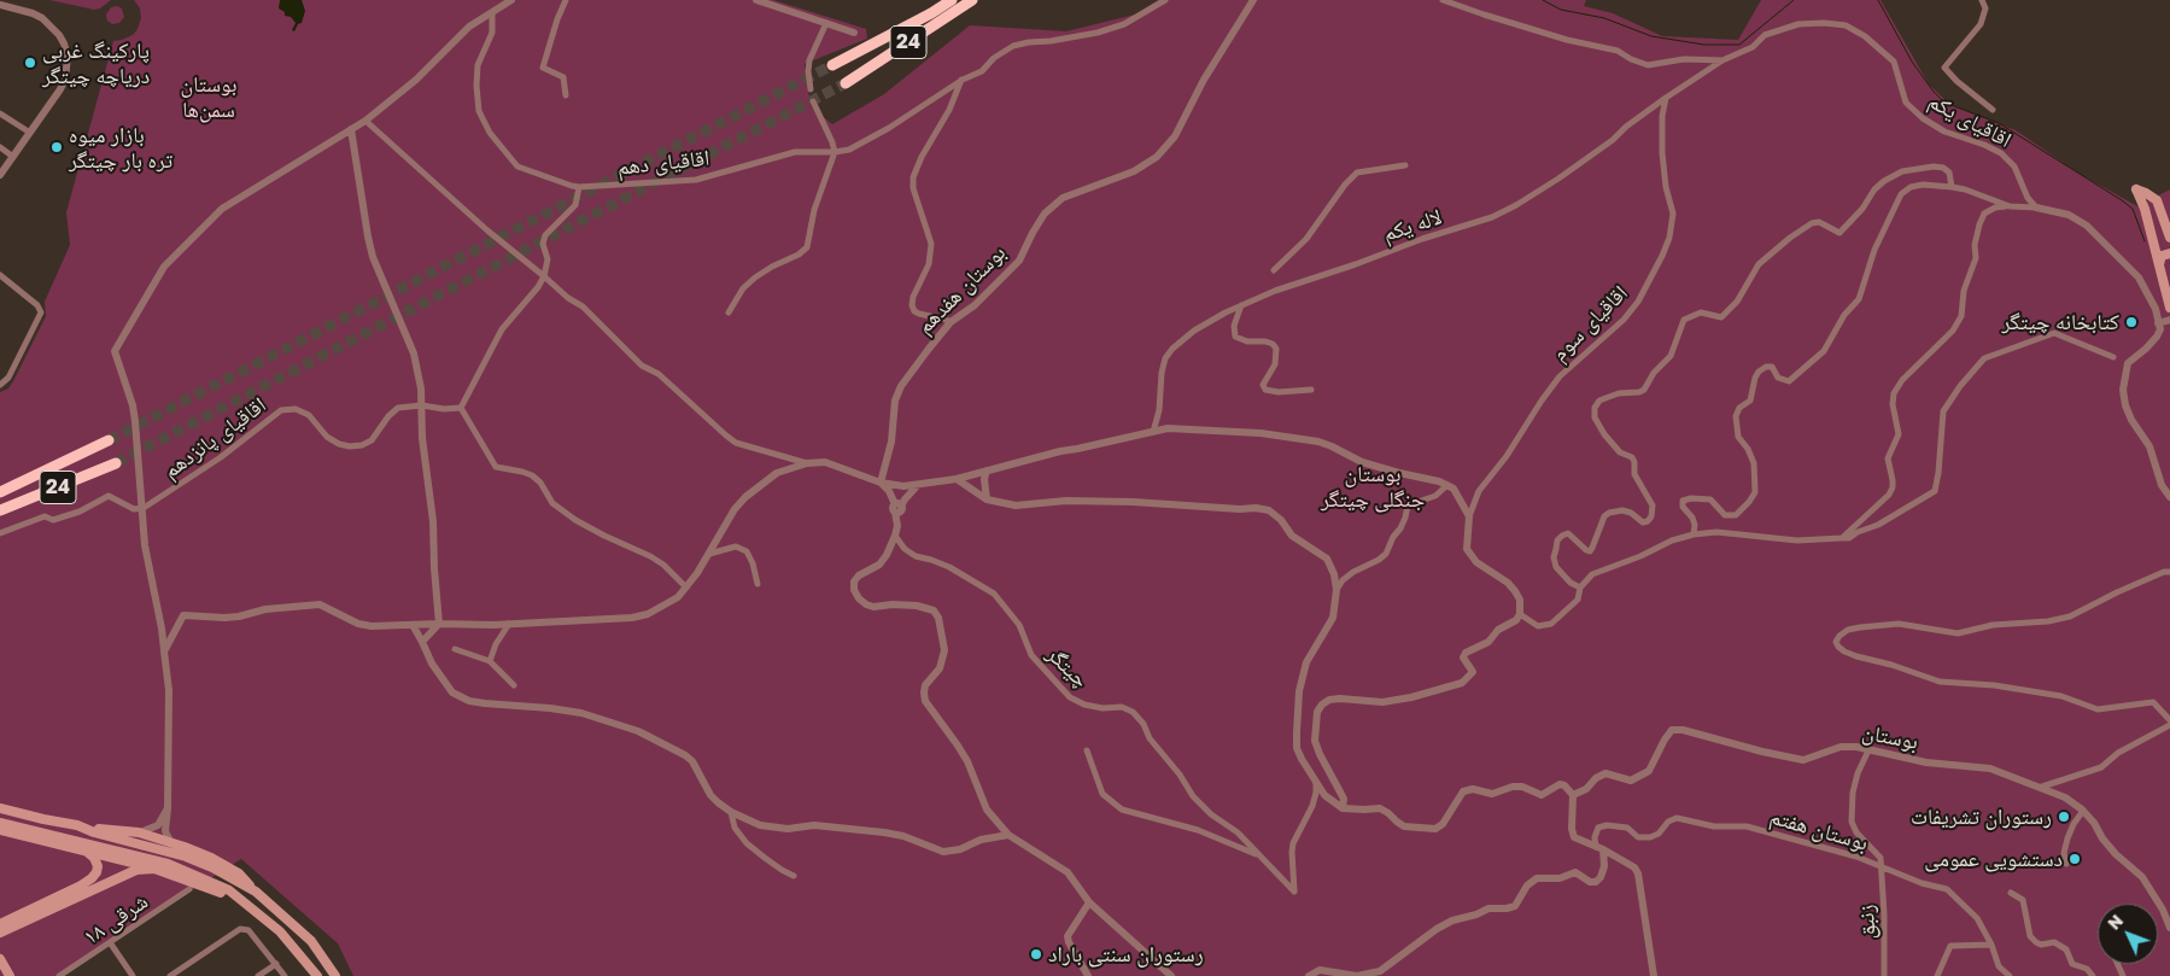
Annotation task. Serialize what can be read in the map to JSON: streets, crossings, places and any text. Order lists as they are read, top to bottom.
{
  "streets": {
    "highway": ["24"],
    "street": [
      "اقاقیای یکم",
      "اقاقیای دهم",
      "لاله یکم",
      "بوستان هفدهم",
      "اقاقیای سوم",
      "اقاقیای پانزدهم",
      "چیتگر",
      "بوستان",
      "بوستان هفتم",
      "۱۸ شرقی",
      "زنبق"
    ]
  },
  "crossings": [
    ["اقاقیای یکم", "لاله یکم"],
    ["لاله یکم", "اقاقیای سوم"],
    ["بوستان هفتم", "زنبق"]
  ],
  "parks": ["بوستان سمن‌ها", "بوستان جنگلی چیتگر"],
  "places": [
    "پارکینگ غربی دریاچه چیتگر",
    "بازار میوه تره بار چیتگر",
    "کتابخانه چیتگر",
    "رستوران تشریفات",
    "دستشویی عمومی",
    "رستوران سنتی باراد"
  ],
  "north": "top left"
}
